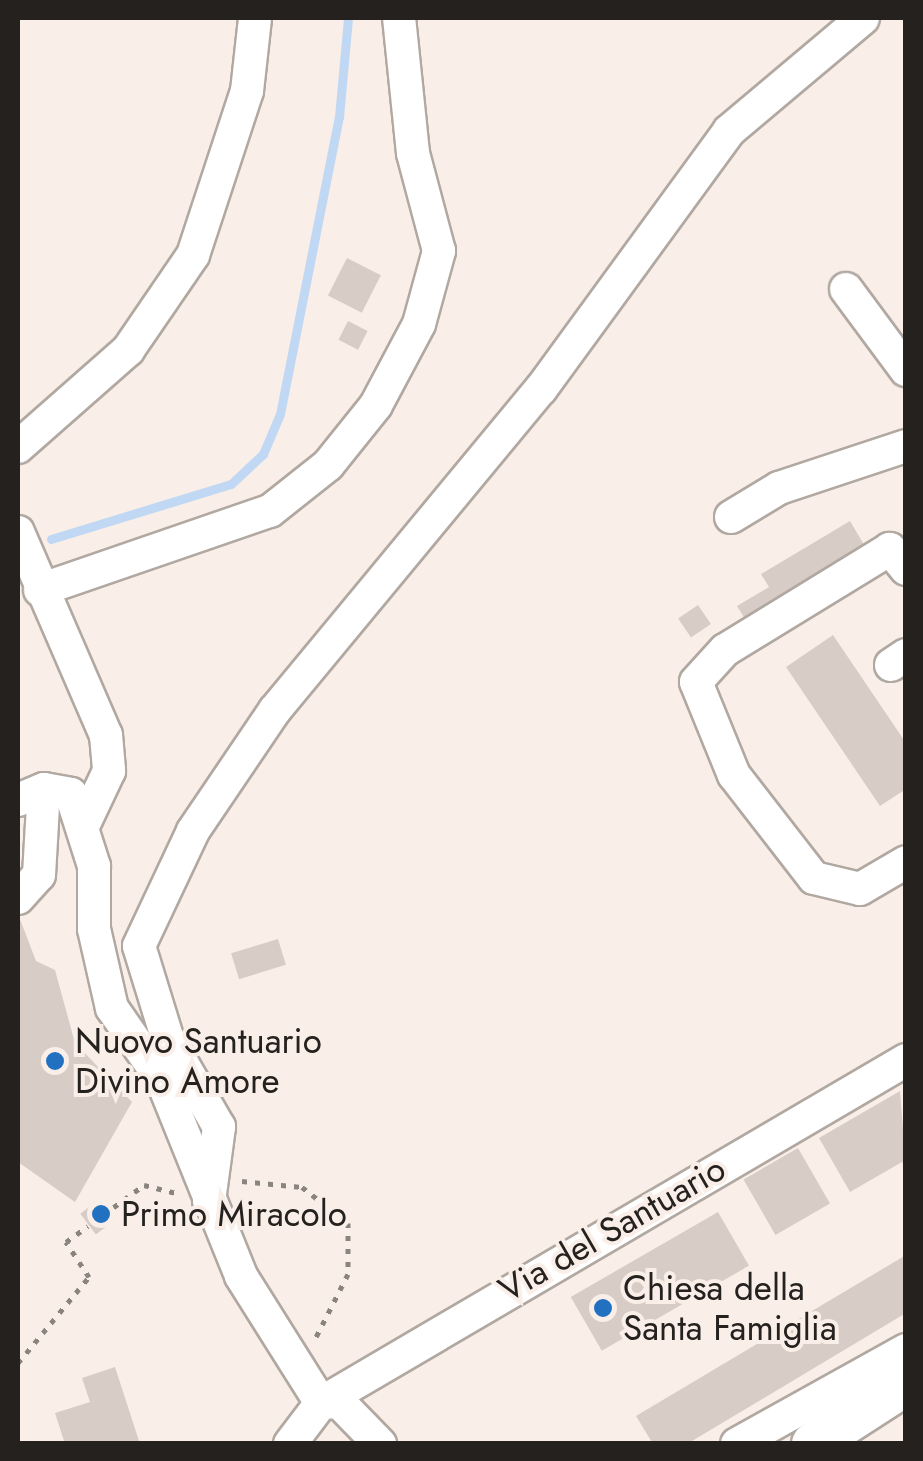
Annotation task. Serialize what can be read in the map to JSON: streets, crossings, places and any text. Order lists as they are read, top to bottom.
{
  "streets": {
    "lane": ["Via del Santuario"]
  },
  "places": ["Nuovo Santuario Divino Amore", "Primo Miracolo", "Chiesa della Santa Famiglia"]
}
